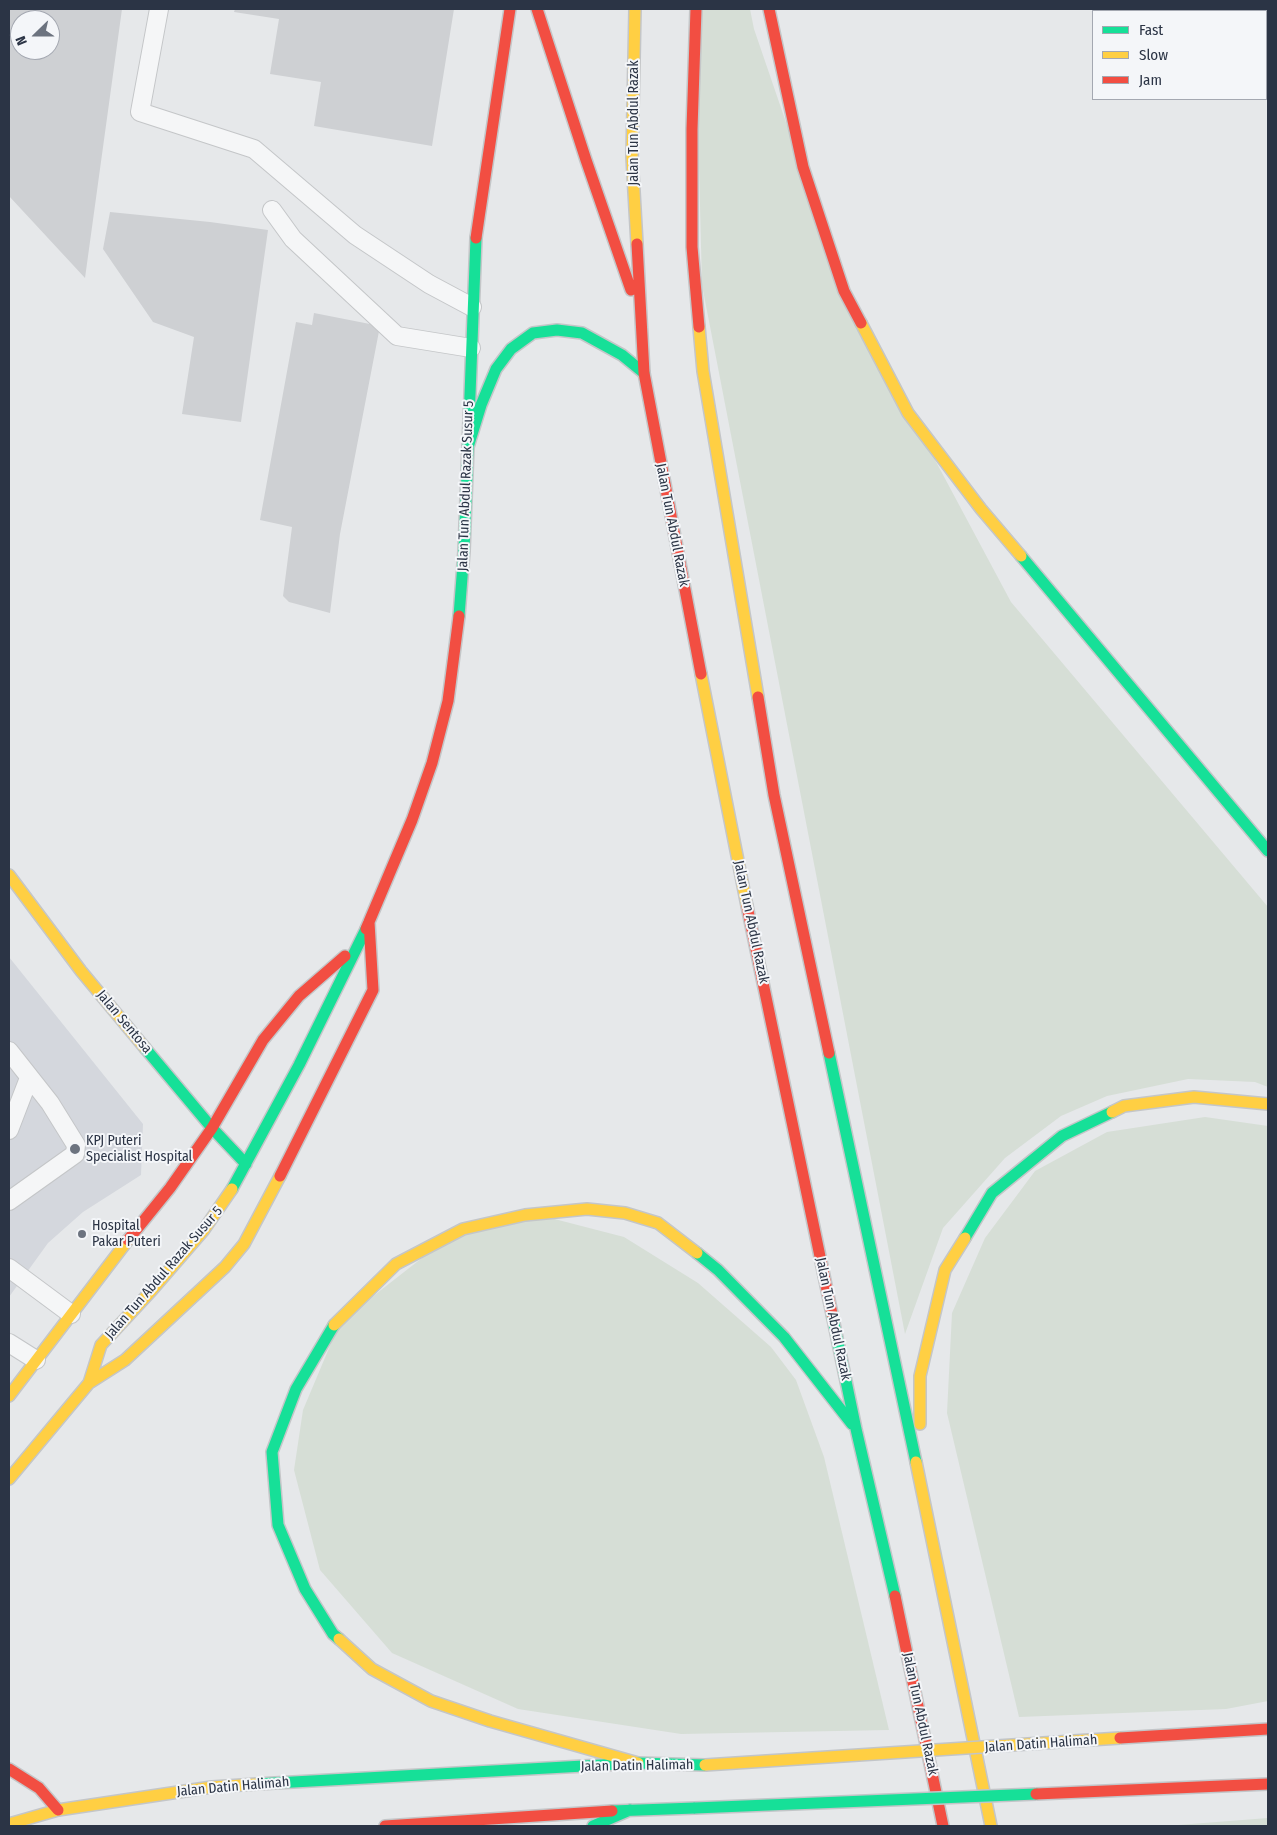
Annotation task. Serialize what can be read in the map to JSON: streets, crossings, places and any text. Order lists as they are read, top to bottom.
{
  "streets": {
    "main road": [
      "Jalan Tun Abdul Razak",
      "Jalan Tun Abdul Razak Susur 5",
      "Jalan Sentosa",
      "Jalan Datin Halimah"
    ]
  },
  "crossings": [
    ["Jalan Tun Abdul Razak Susur 5", "Jalan Sentosa"]
  ],
  "places": ["KPJ Puteri Specialist Hospital", "Hospital Pakar Puteri"],
  "legend": ["Fast", "Slow", "Jam"],
  "north": "left"
}
